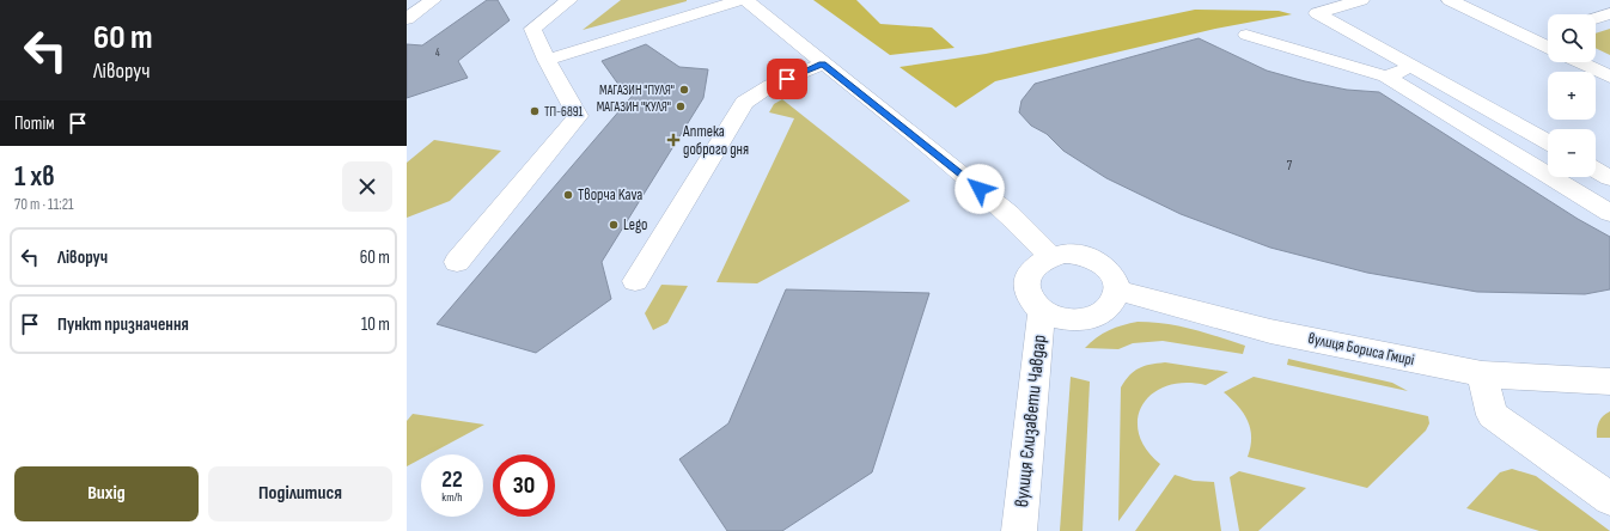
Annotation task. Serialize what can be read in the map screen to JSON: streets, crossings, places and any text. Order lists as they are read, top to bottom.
{
  "streets": {
    "street": ["вулиця Бориса Гмирі", "вулиця Єлизавети Чавдар"]
  },
  "crossings": [
    ["вулиця Бориса Гмирі", "вулиця Єлизавети Чавдар"]
  ],
  "places": {
    "other": [
      "МАГАЗИН \"ПУЛЯ\"",
      "МАГАЗИН \"КУЛЯ\"",
      "ТП-6891",
      "Творча Kava",
      "Lego"
    ],
    "health": ["Аптека доброго дня"]
  },
  "house_numbers": ["4", "7"],
  "page": {
    "turn": ["60 m", "Ліворуч"],
    "map_buttons": ["+", "−"],
    "then": "Потім",
    "heading": ["1 хв", "70 m · 11:21"],
    "list": [
      {
        "name": "Ліворуч",
        "value": "60 m"
      },
      {
        "name": "Пункт призначення",
        "value": "10 m"
      }
    ],
    "speed": "22 km/h",
    "limit": "30",
    "buttons": ["Вихід", "Поділитися"]
  }
}
